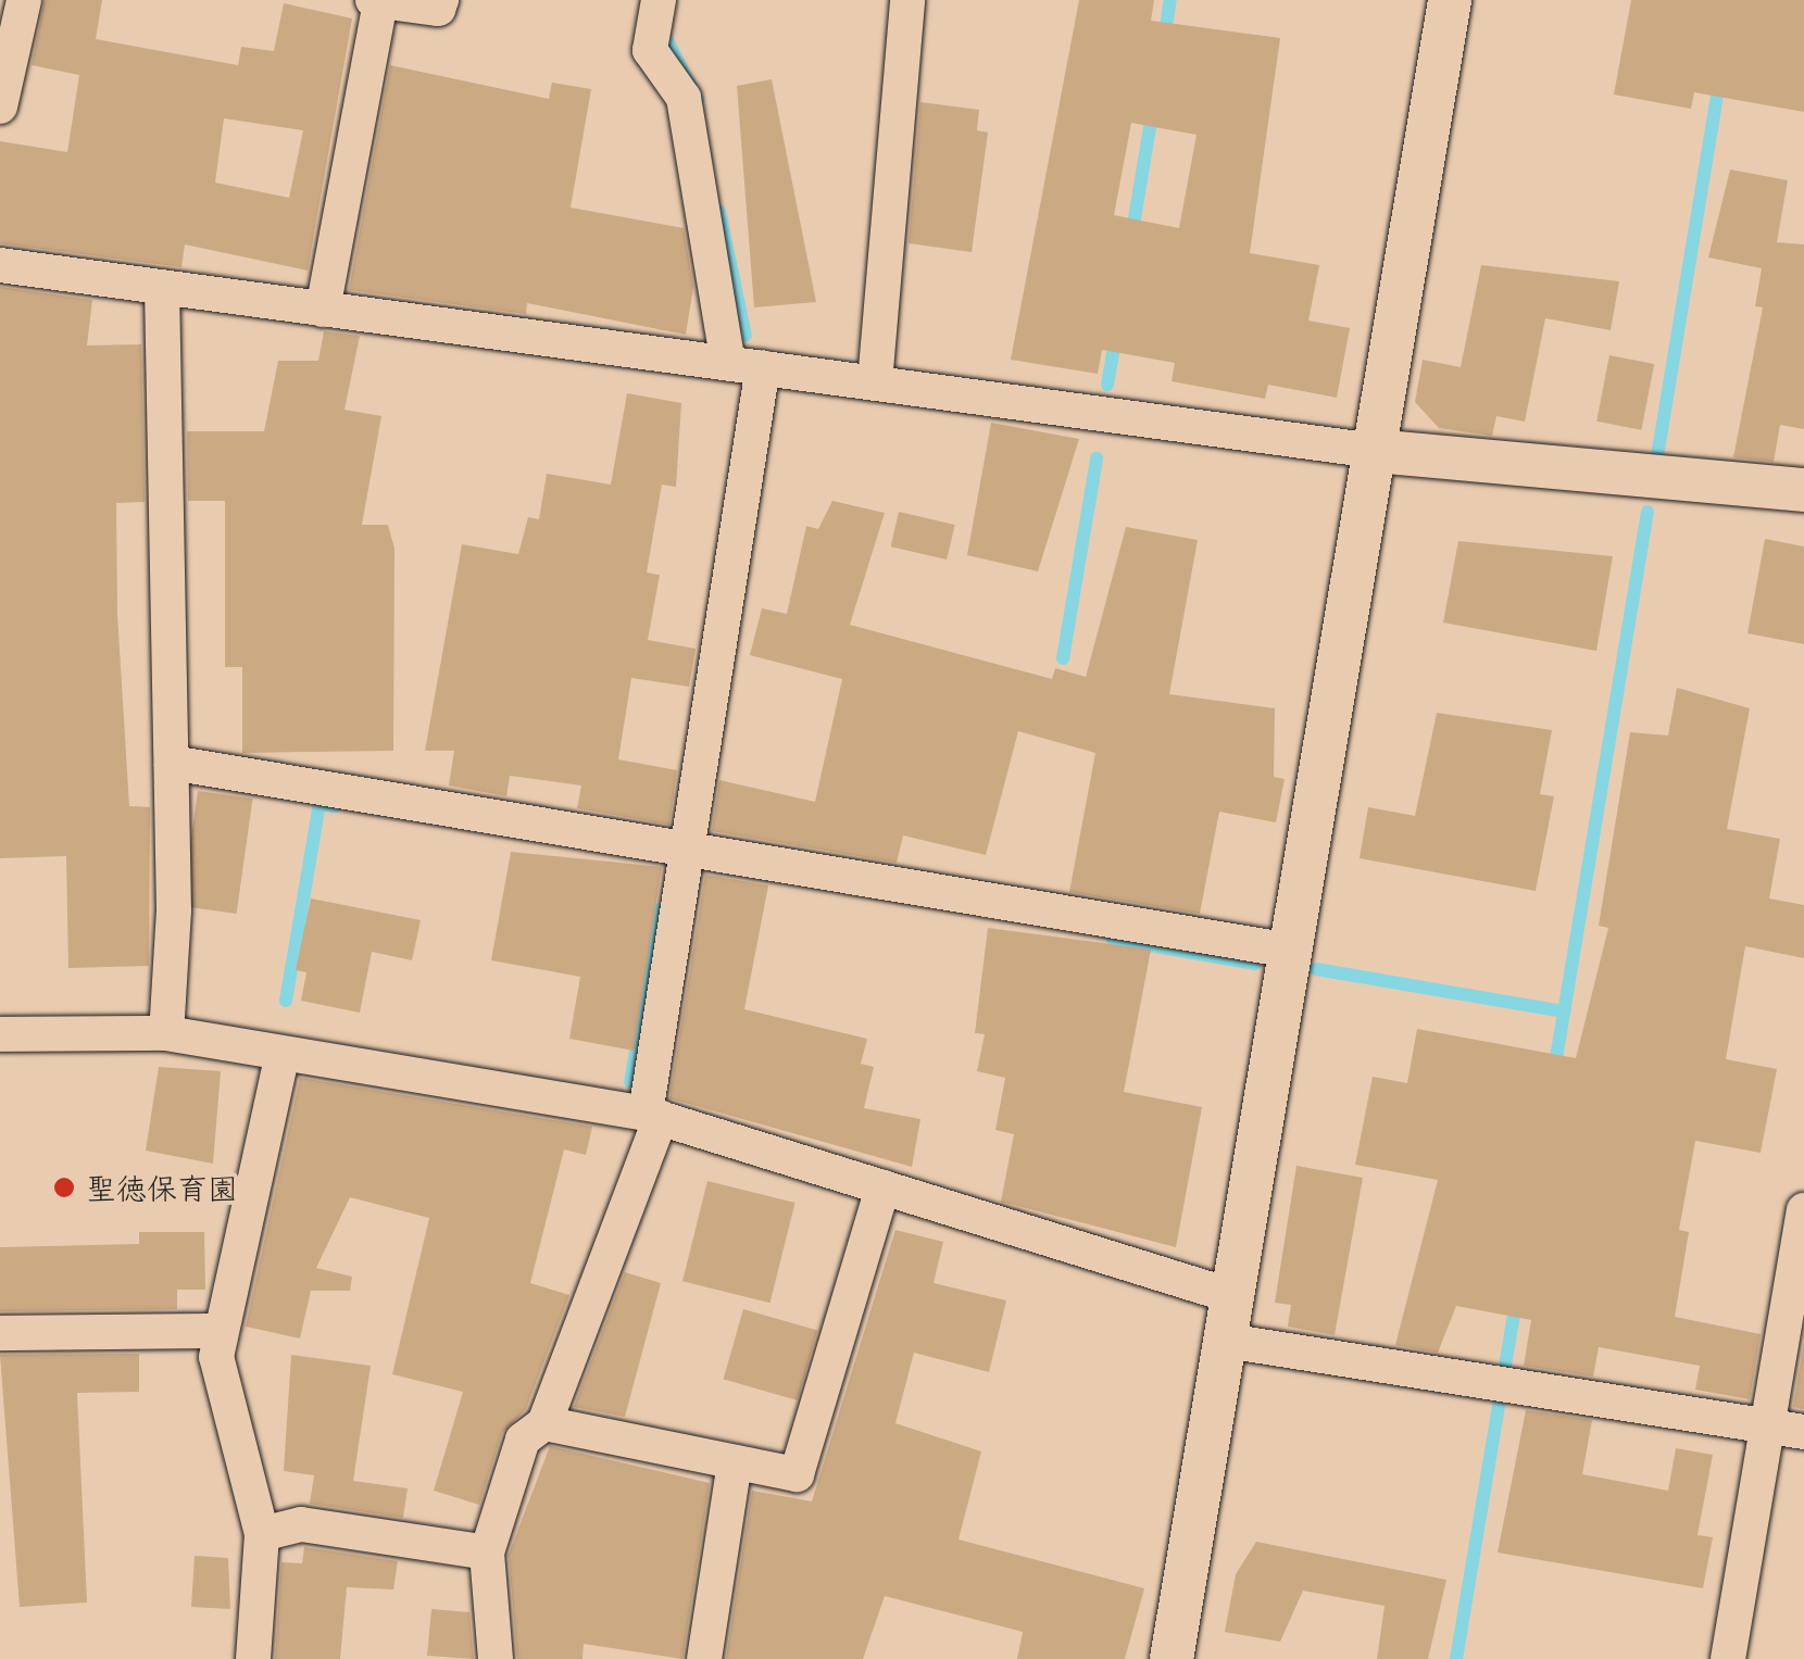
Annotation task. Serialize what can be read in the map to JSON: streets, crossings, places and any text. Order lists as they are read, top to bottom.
{
  "places": ["聖徳保育園"]
}
